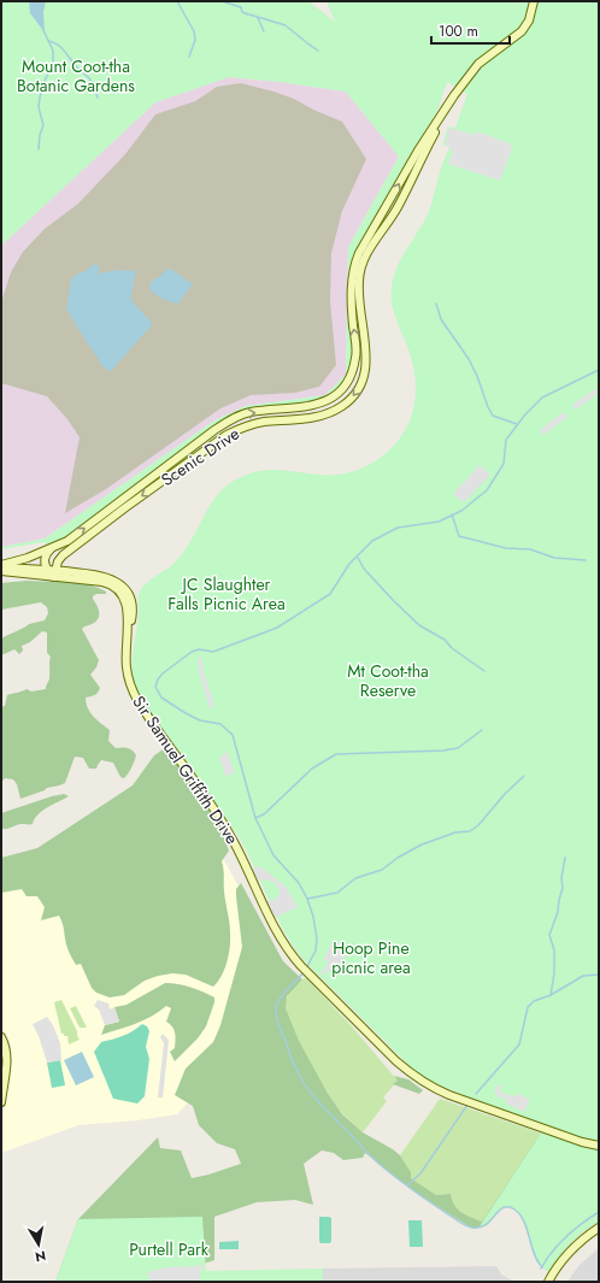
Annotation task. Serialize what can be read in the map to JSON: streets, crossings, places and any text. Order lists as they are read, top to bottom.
{
  "streets": {
    "main road": ["Scenic Drive", "Sir Samuel Griffith Drive"]
  },
  "crossings": [
    ["Scenic Drive", "Sir Samuel Griffith Drive"]
  ],
  "parks": [
    "Mount Coot-tha Botanic Gardens",
    "JC Slaughter Falls Picnic Area",
    "Mt Coot-tha Reserve",
    "Hoop Pine picnic area",
    "Purtell Park"
  ],
  "scale_bar": "100 m",
  "north": "bottom"
}
